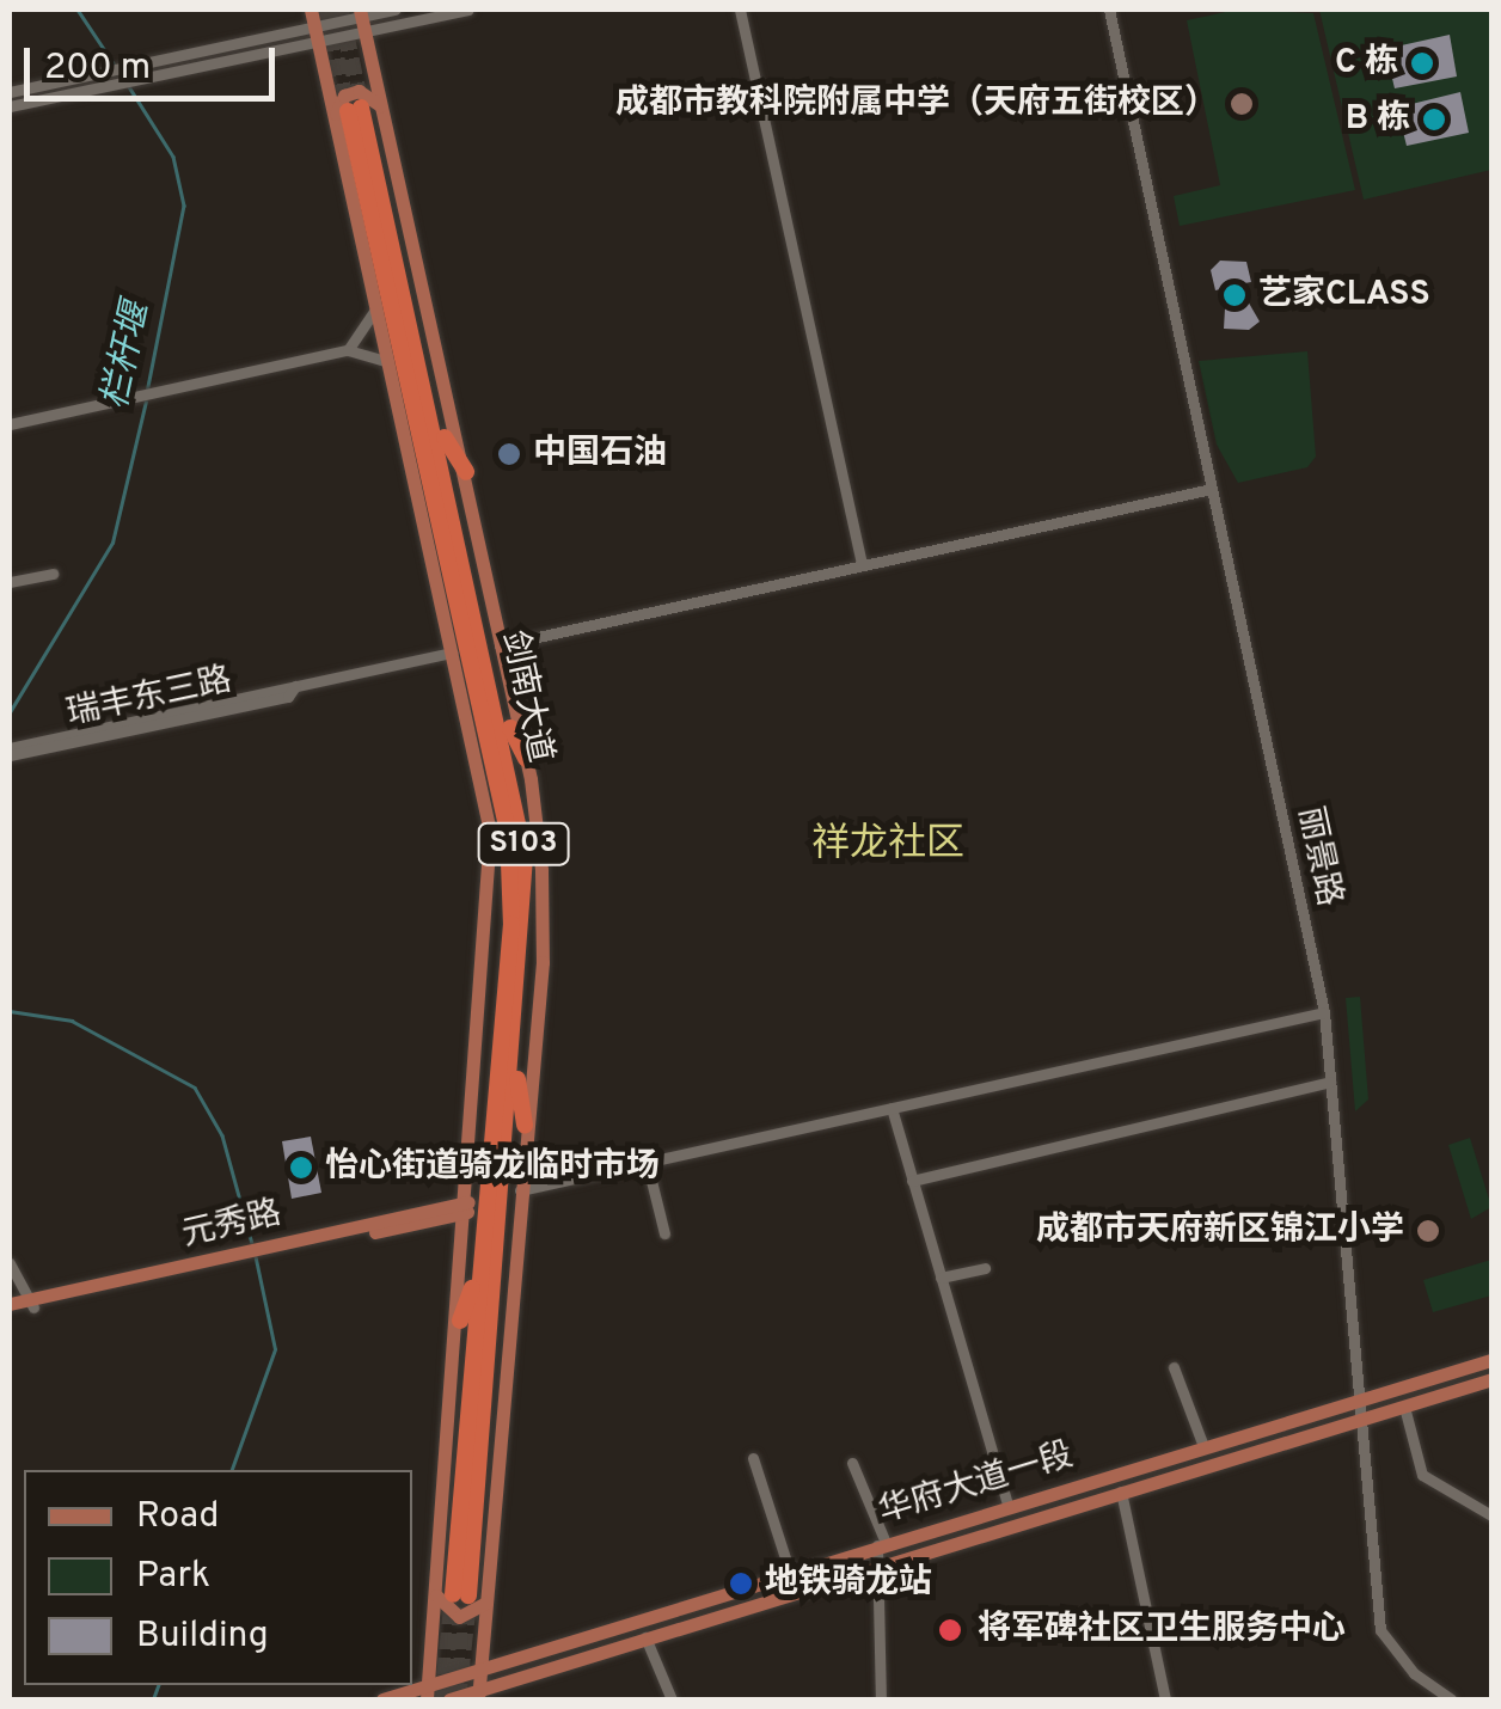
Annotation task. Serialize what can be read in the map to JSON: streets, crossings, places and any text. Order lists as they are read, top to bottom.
{
  "streets": {
    "highway": ["剑南大道", "S103"],
    "main road": ["元秀路", "华府大道一段"],
    "street": ["丽景路"]
  },
  "crossings": [
    ["丽景路", "华府大道一段"]
  ],
  "districts": ["祥龙社区"],
  "water": ["栏杆堰"],
  "places": [
    "C 栋",
    "成都市教科院附属中学（天府五街校区）",
    "B 栋",
    "艺家CLASS",
    "中国石油",
    "怡心街道骑龙临时市场",
    "成都市天府新区锦江小学",
    "地铁骑龙站",
    "将军碑社区卫生服务中心"
  ],
  "legend": ["Road", "Park", "Building"],
  "scale_bar": "200 m"
}
